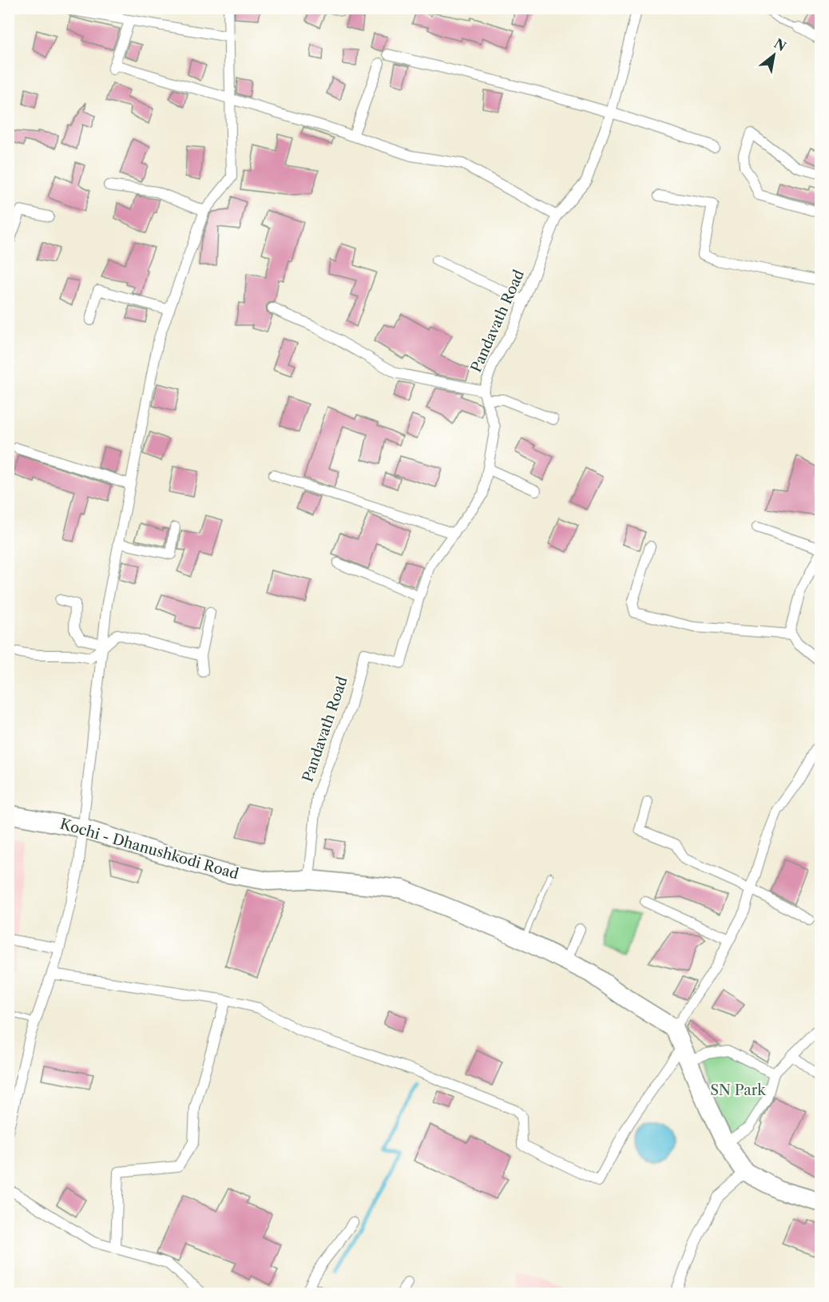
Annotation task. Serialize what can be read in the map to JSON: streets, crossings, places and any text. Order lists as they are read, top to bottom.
{
  "streets": {
    "highway": ["Kochi - Dhanushkodi Road"],
    "street": ["Pandavath Road"]
  },
  "crossings": [
    ["Pandavath Road", "Kochi - Dhanushkodi Road"]
  ],
  "parks": ["SN Park"],
  "north": "top right"
}
